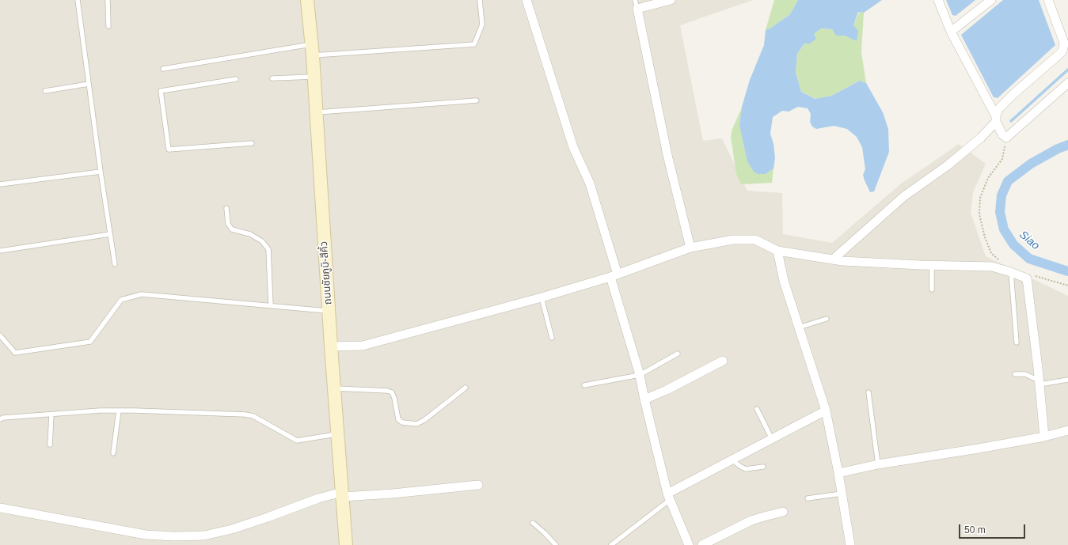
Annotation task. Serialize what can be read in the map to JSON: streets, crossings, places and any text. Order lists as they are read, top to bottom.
{
  "streets": {
    "main road": ["ถนนชัยภูมิ-สีคิ้ว"]
  },
  "water": ["Siao"],
  "scale_bar": "50 m"
}
